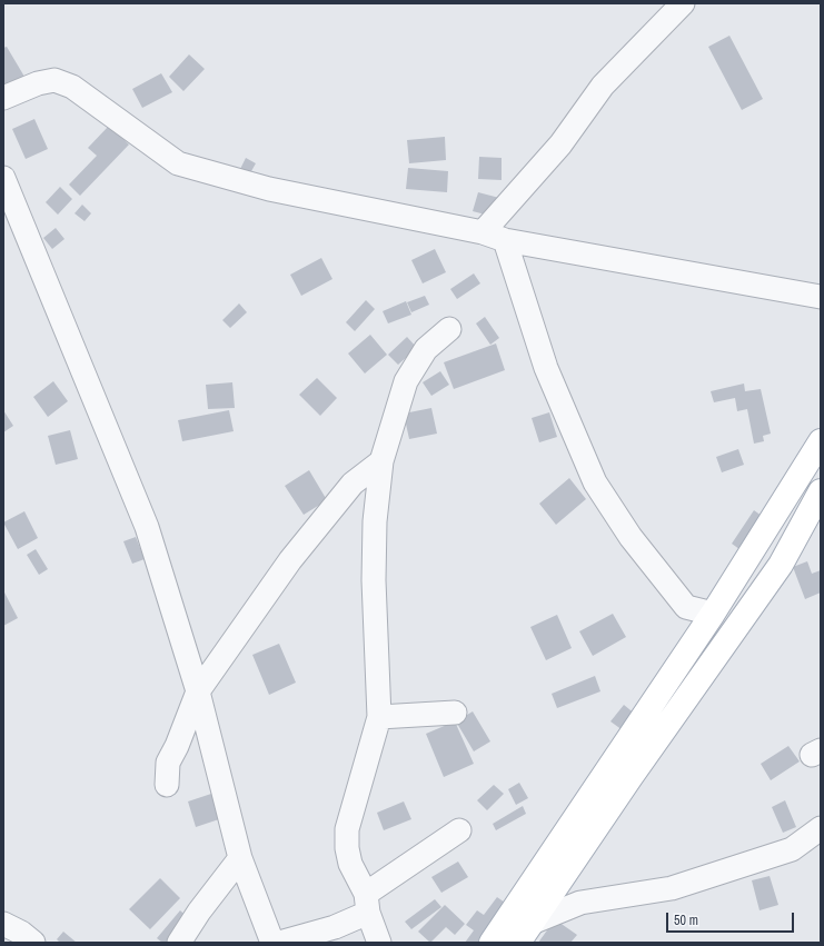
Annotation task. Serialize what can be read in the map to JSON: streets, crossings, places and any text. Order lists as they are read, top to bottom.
{
  "scale_bar": "50 m"
}
